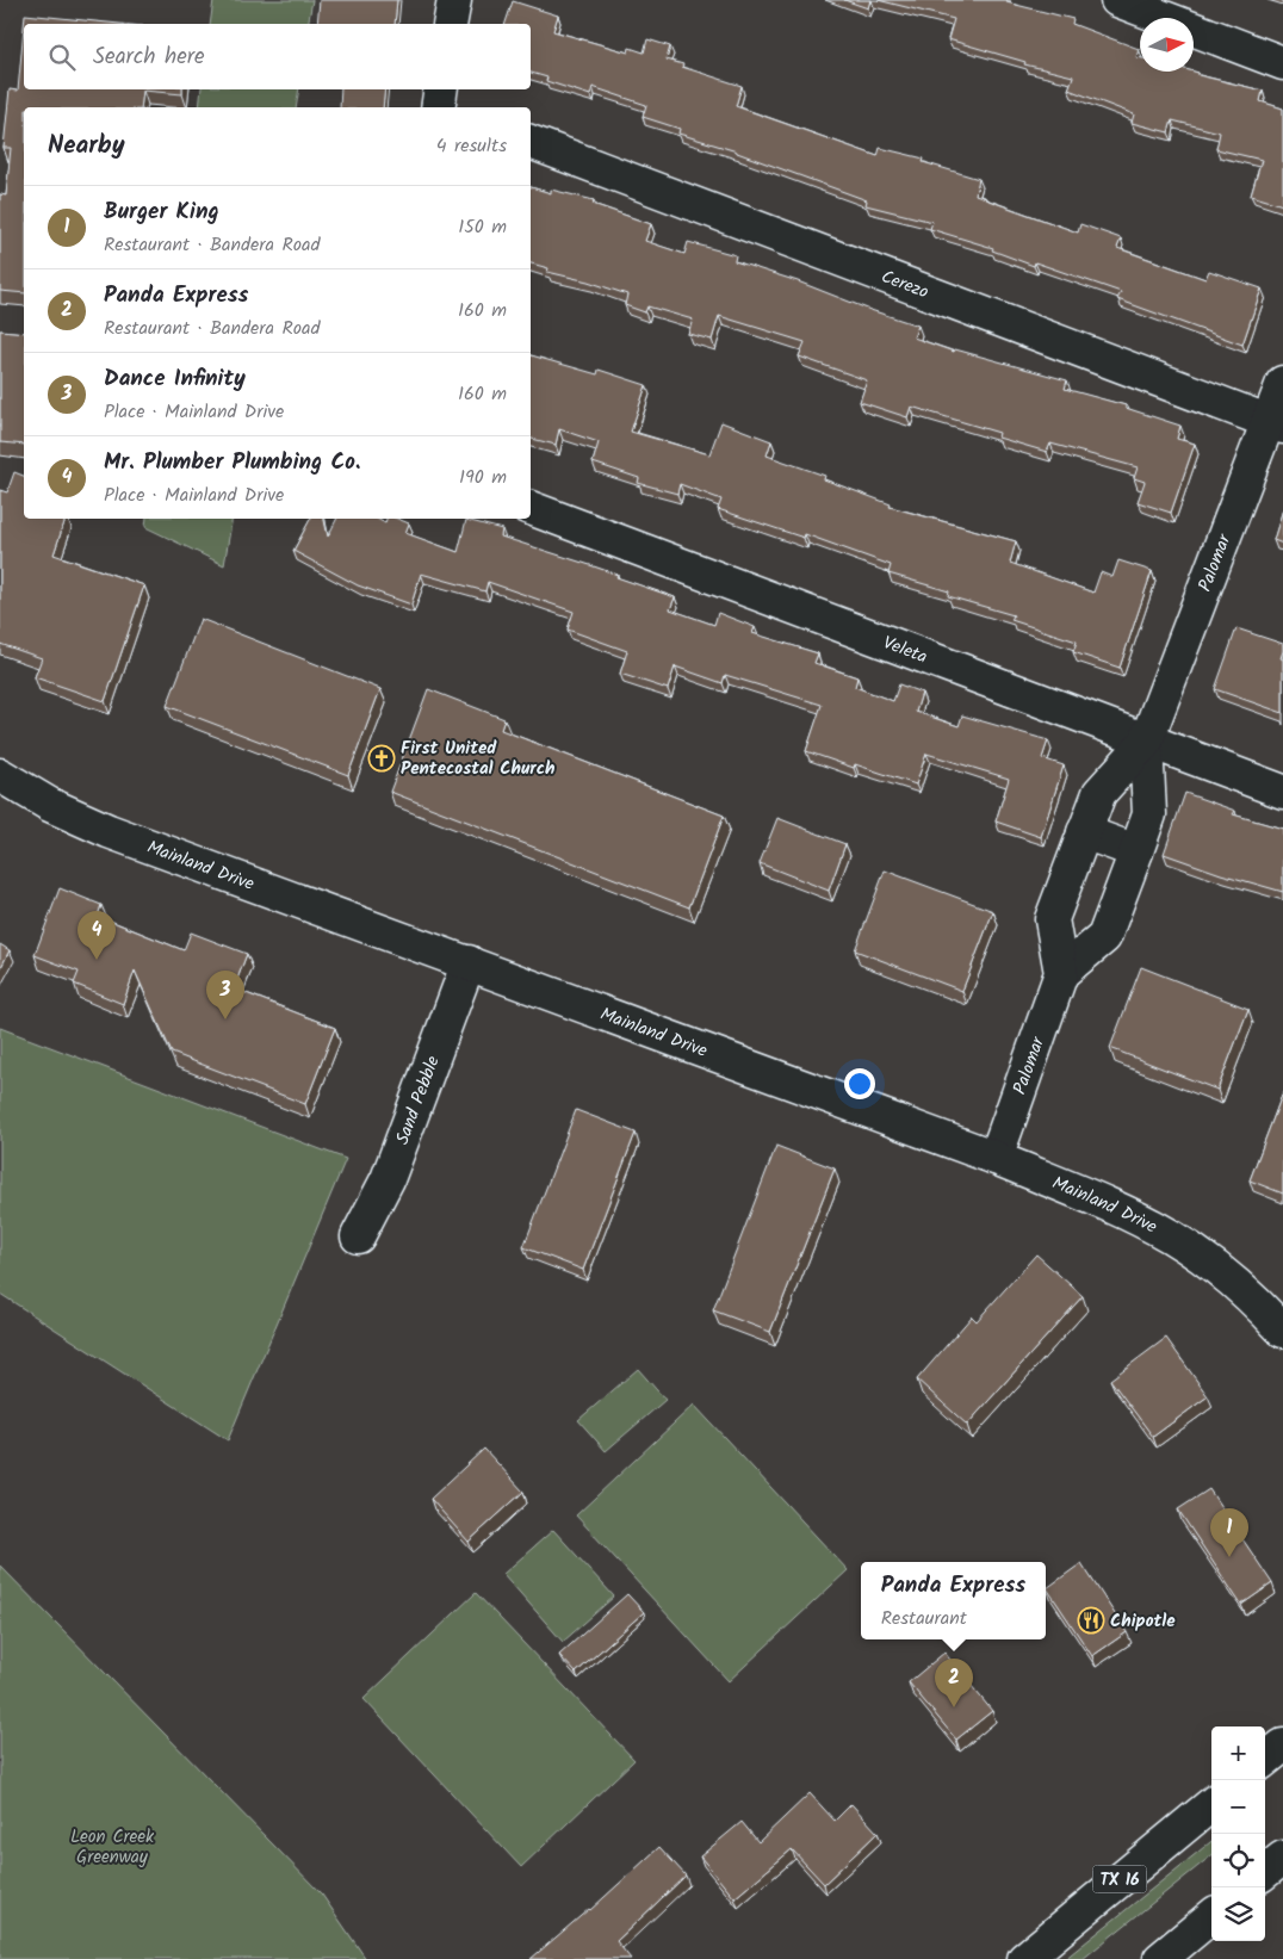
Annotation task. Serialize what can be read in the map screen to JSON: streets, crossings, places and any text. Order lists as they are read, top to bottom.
{
  "streets": {
    "street": [
      "Cerezo",
      "Palomar",
      "Veleta",
      "Mainland Drive",
      "Sand Pebble",
      "TX 16"
    ]
  },
  "crossings": [
    ["Cerezo", "Palomar"],
    ["Palomar", "Veleta"],
    ["Palomar", "Mainland Drive"],
    ["Mainland Drive", "Sand Pebble"]
  ],
  "parks": ["Leon Creek Greenway"],
  "places": {
    "church": ["First United Pentecostal Church"],
    "restaurant": ["Chipotle"]
  },
  "north": "right",
  "page": {
    "search": "Search here",
    "heading": ["Nearby", "4 results"],
    "list": [
      {
        "mark": "1",
        "name": "Burger King",
        "note": "Restaurant · Bandera Road",
        "value": "150 m"
      },
      {
        "mark": "2",
        "name": "Panda Express",
        "note": "Restaurant · Bandera Road",
        "value": "160 m"
      },
      {
        "mark": "3",
        "name": "Dance Infinity",
        "note": "Place · Mainland Drive",
        "value": "160 m"
      },
      {
        "mark": "4",
        "name": "Mr. Plumber Plumbing Co.",
        "note": "Place · Mainland Drive",
        "value": "190 m"
      }
    ],
    "pins": [
      "4",
      "3",
      "1",
      "2"
    ],
    "popup": ["Panda Express", "Restaurant"],
    "map_buttons": ["+", "−"]
  }
}
